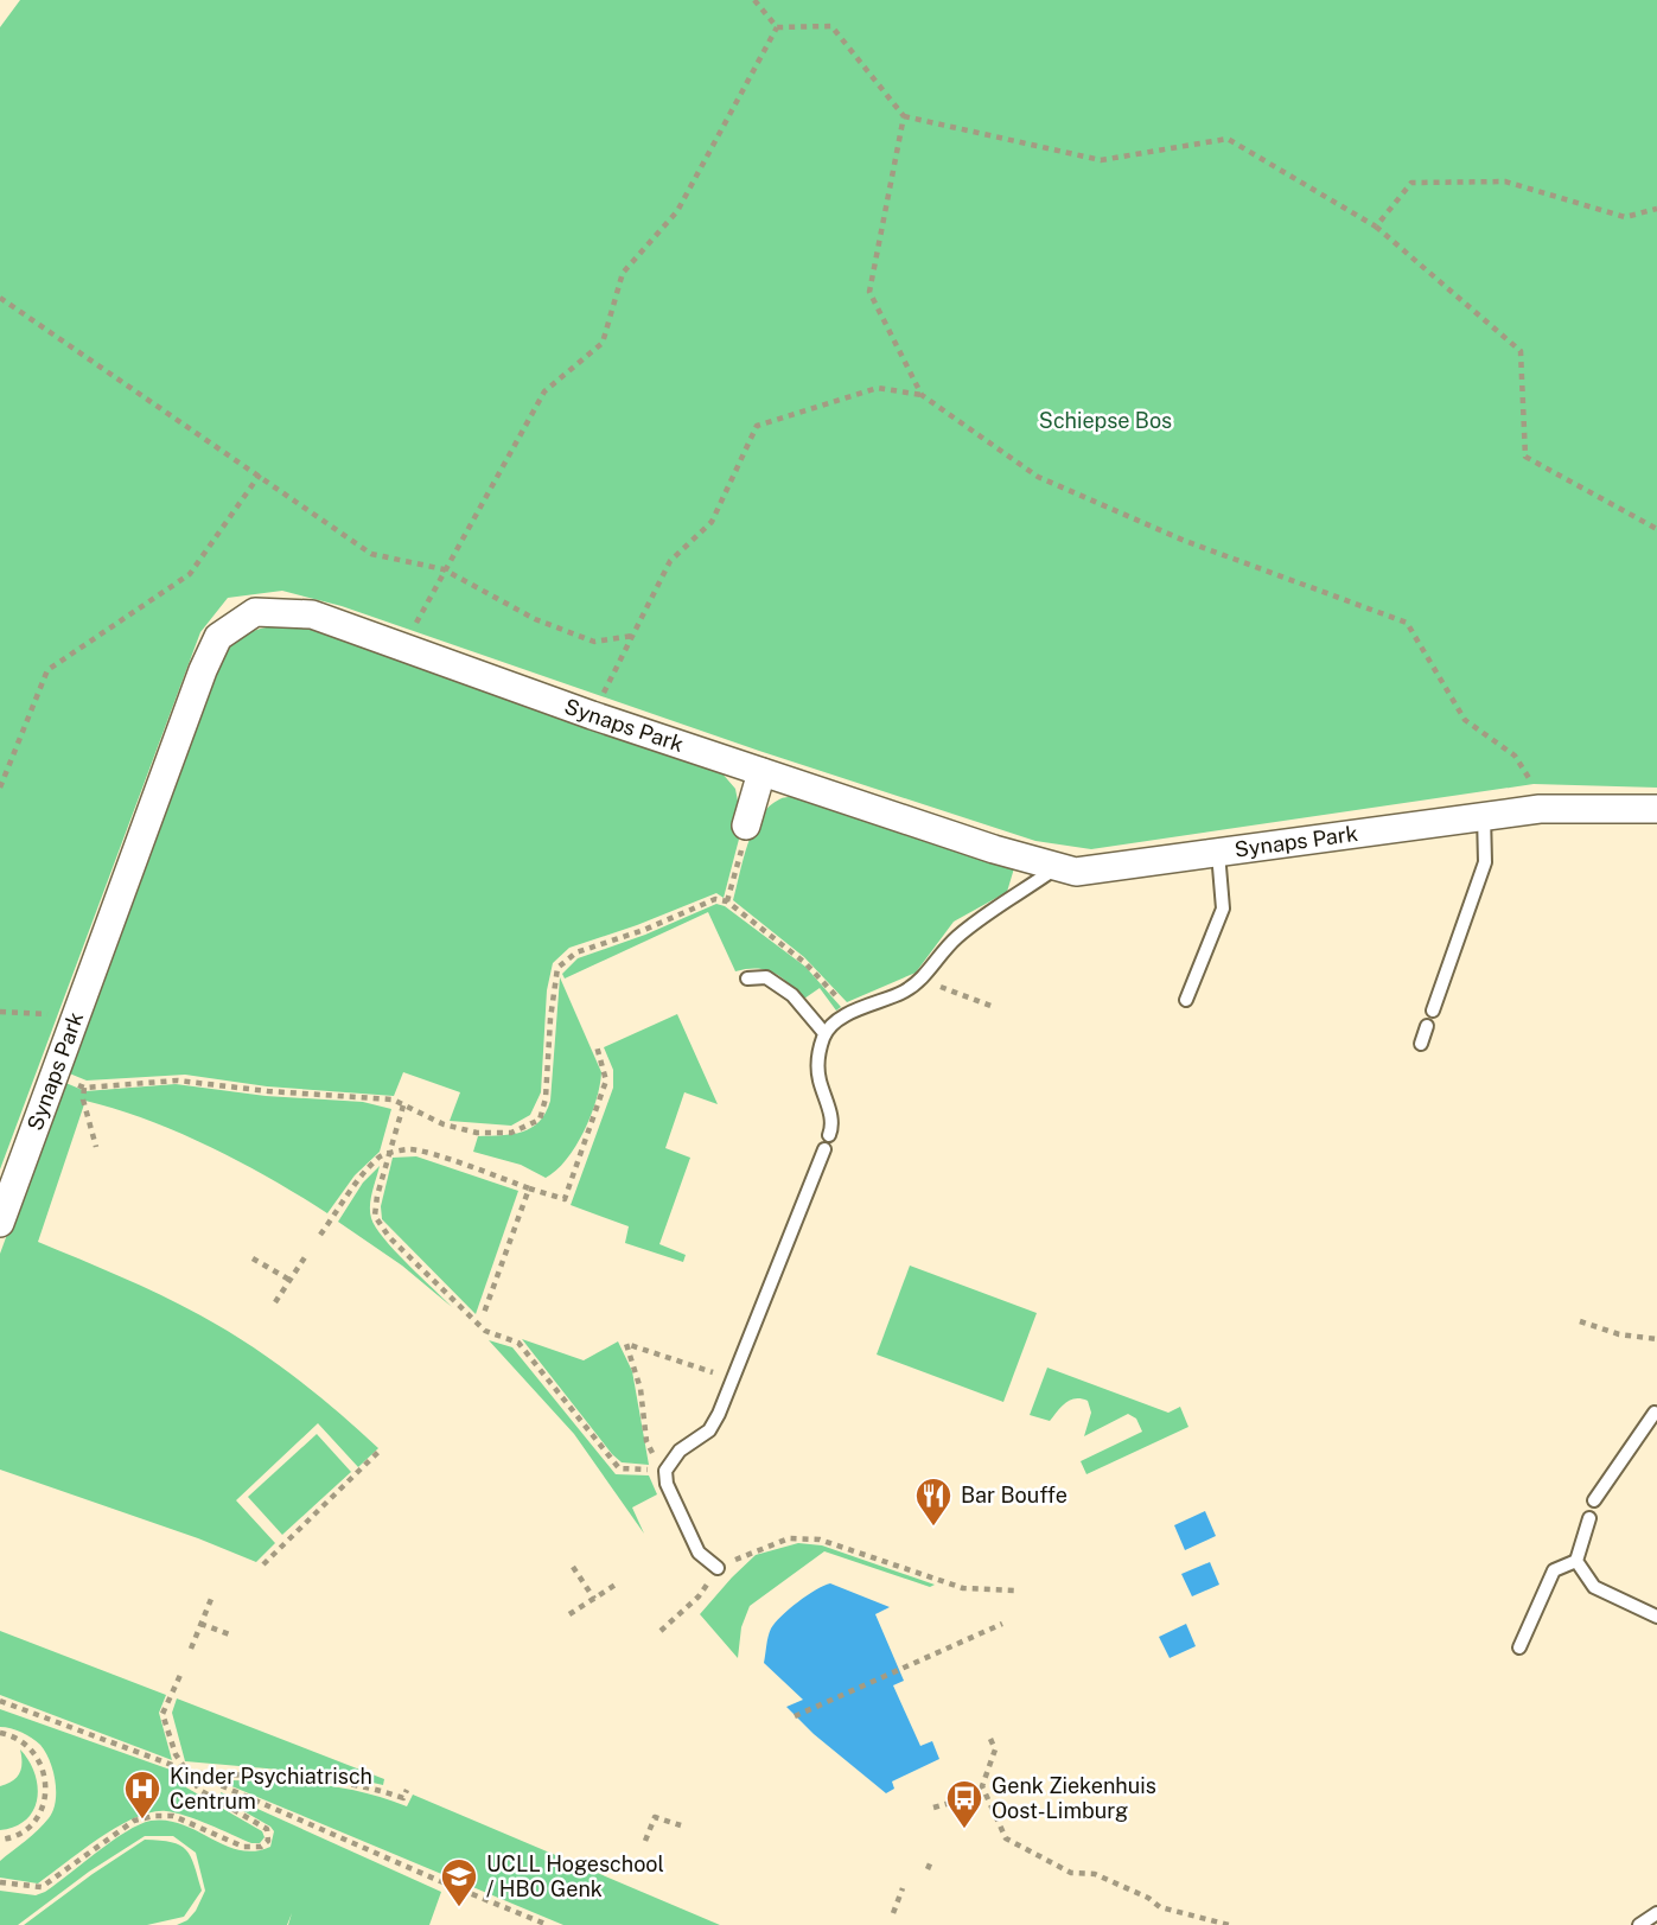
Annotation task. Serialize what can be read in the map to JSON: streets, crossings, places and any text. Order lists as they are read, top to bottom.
{
  "streets": {
    "street": ["Synaps Park"]
  },
  "parks": ["Schiepse Bos"],
  "places": {
    "restaurant": ["Bar Bouffe"],
    "hospital": ["Kinder Psychiatrisch Centrum"],
    "bus stop": ["Genk Ziekenhuis Oost-Limburg"],
    "school or university": ["UCLL Hogeschool / HBO Genk"]
  }
}
